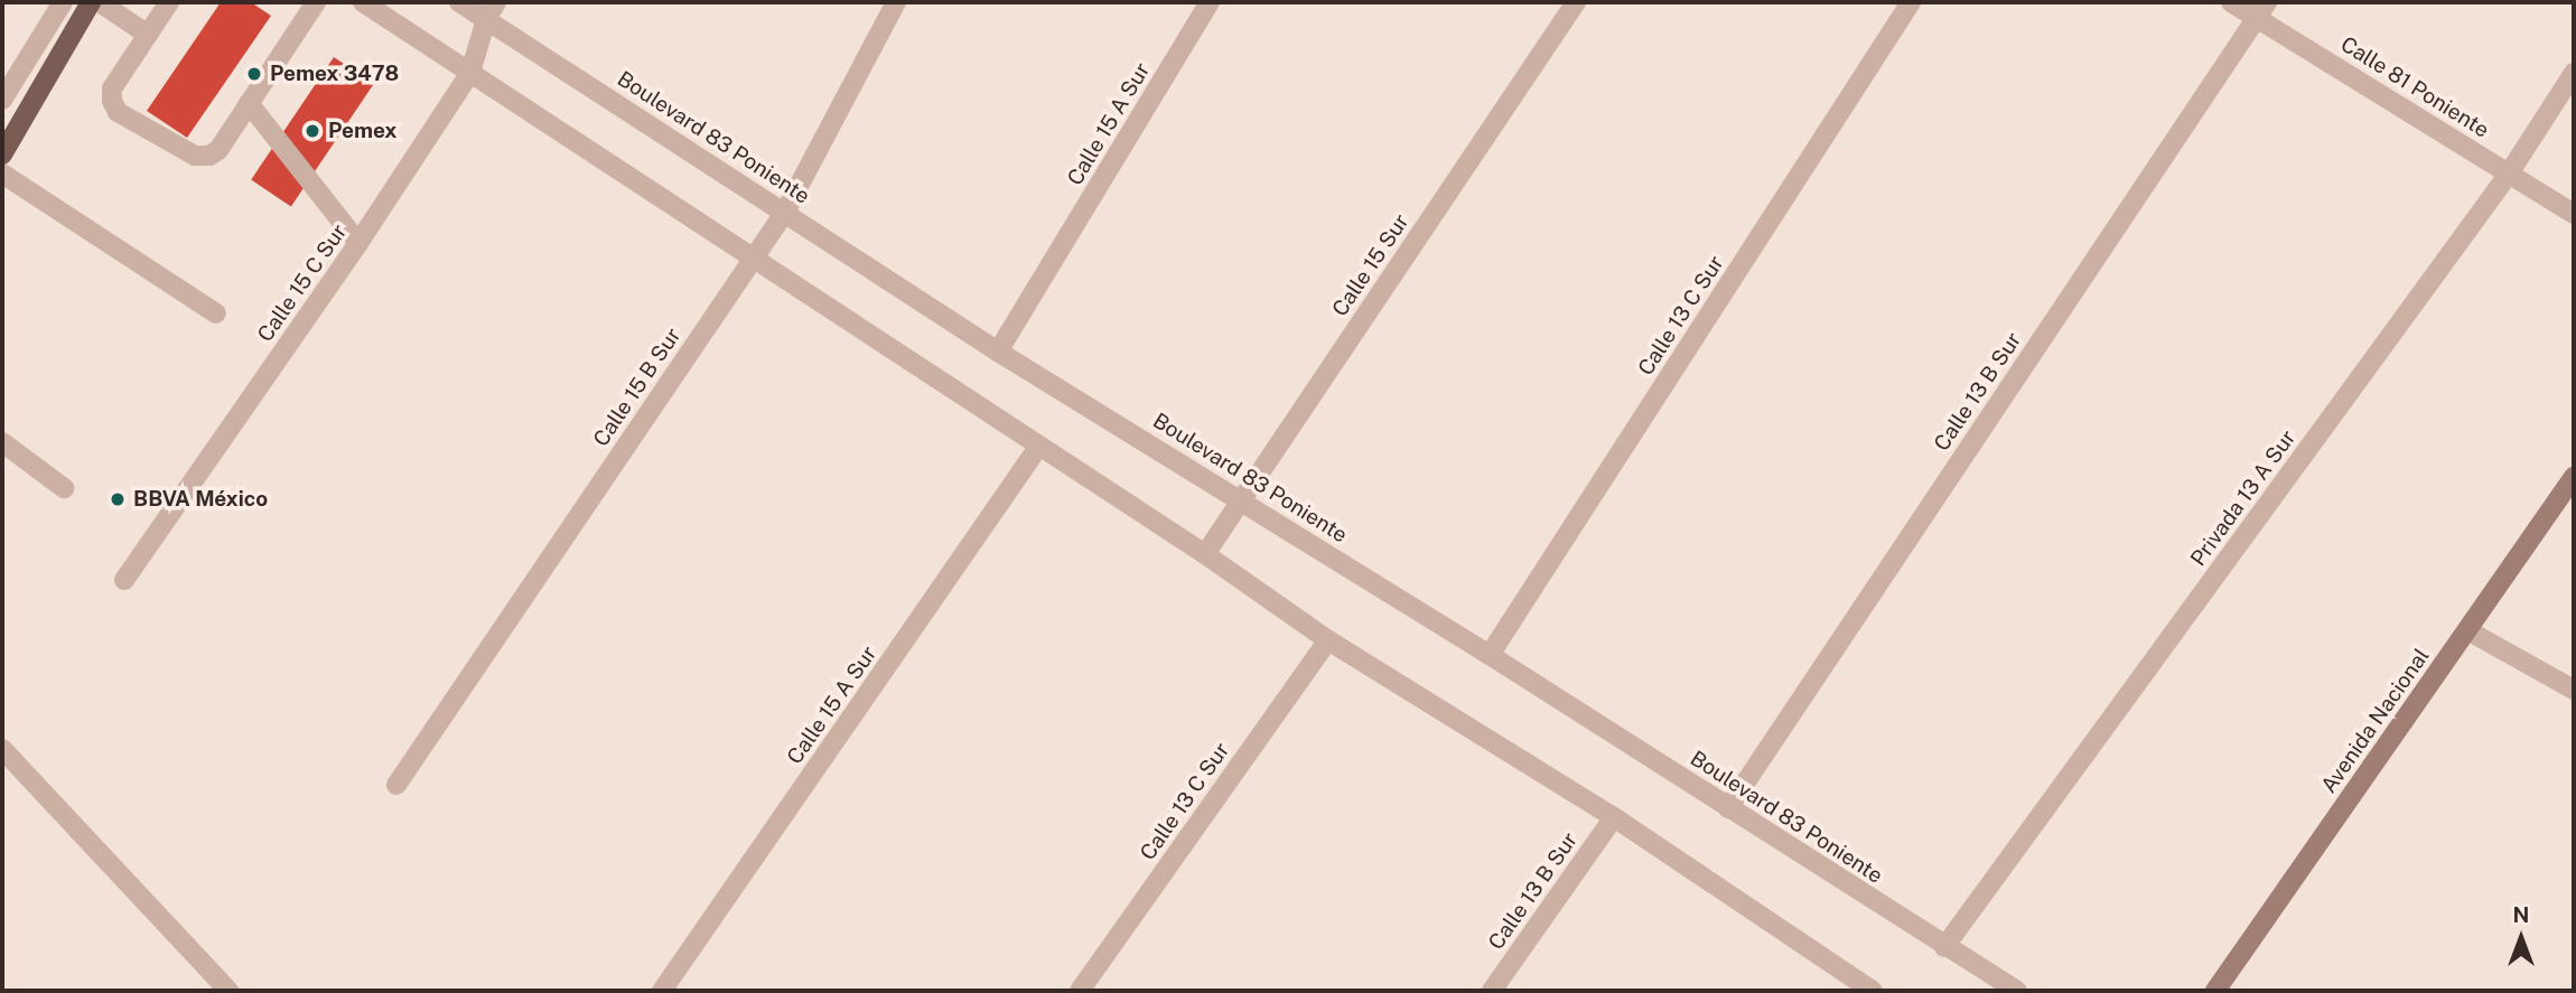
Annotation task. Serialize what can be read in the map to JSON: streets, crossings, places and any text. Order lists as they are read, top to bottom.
{
  "streets": {
    "main road": ["Avenida Nacional"],
    "street": [
      "Calle 81 Poniente",
      "Calle 15 A Sur",
      "Boulevard 83 Poniente",
      "Calle 15 Sur",
      "Calle 15 C Sur",
      "Calle 13 C Sur",
      "Calle 15 B Sur",
      "Calle 13 B Sur",
      "Privada 13 A Sur"
    ]
  },
  "crossings": [
    ["Calle 81 Poniente", "Calle 13 B Sur"],
    ["Calle 81 Poniente", "Privada 13 A Sur"],
    ["Calle 15 A Sur", "Boulevard 83 Poniente"],
    ["Boulevard 83 Poniente", "Calle 15 Sur"],
    ["Boulevard 83 Poniente", "Calle 15 C Sur"],
    ["Boulevard 83 Poniente", "Calle 13 C Sur"],
    ["Boulevard 83 Poniente", "Calle 15 B Sur"],
    ["Boulevard 83 Poniente", "Calle 13 B Sur"],
    ["Boulevard 83 Poniente", "Privada 13 A Sur"]
  ],
  "places": ["Pemex 3478", "Pemex", "BBVA México"],
  "north": "top"
}
